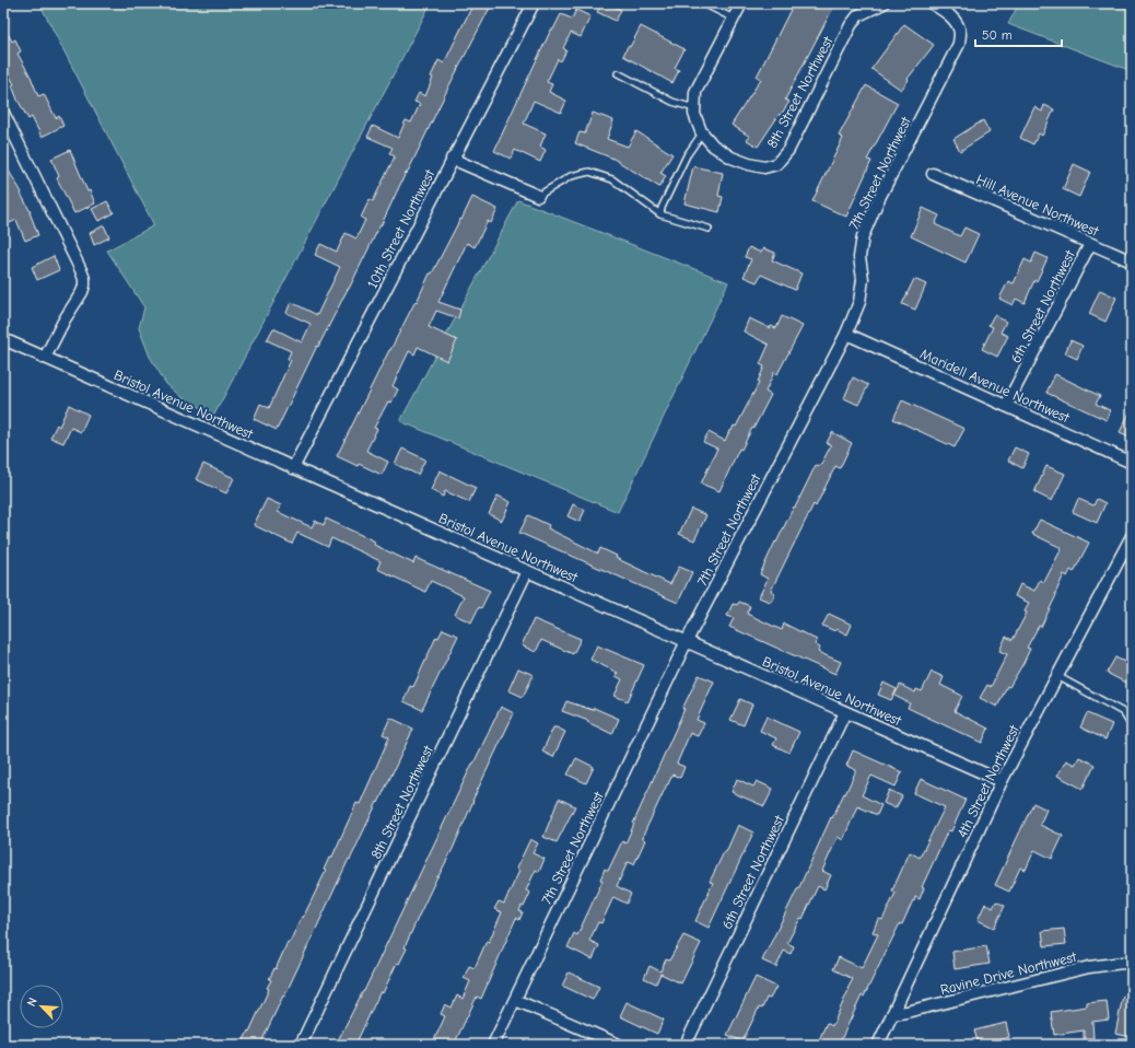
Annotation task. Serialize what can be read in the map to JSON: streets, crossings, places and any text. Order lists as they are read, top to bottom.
{
  "streets": {
    "street": [
      "8th Street Northwest",
      "7th Street Northwest",
      "Hill Avenue Northwest",
      "10th Street Northwest",
      "6th Street Northwest",
      "Maridell Avenue Northwest",
      "Bristol Avenue Northwest",
      "4th Street Northwest",
      "Ravine Drive Northwest"
    ]
  },
  "crossings": [
    ["8th Street Northwest", "Bristol Avenue Northwest"],
    ["7th Street Northwest", "Maridell Avenue Northwest"],
    ["7th Street Northwest", "Bristol Avenue Northwest"],
    ["Hill Avenue Northwest", "6th Street Northwest"],
    ["10th Street Northwest", "Bristol Avenue Northwest"],
    ["6th Street Northwest", "Maridell Avenue Northwest"],
    ["6th Street Northwest", "Bristol Avenue Northwest"],
    ["Bristol Avenue Northwest", "4th Street Northwest"],
    ["4th Street Northwest", "Ravine Drive Northwest"]
  ],
  "scale_bar": "50 m",
  "north": "top left"
}
